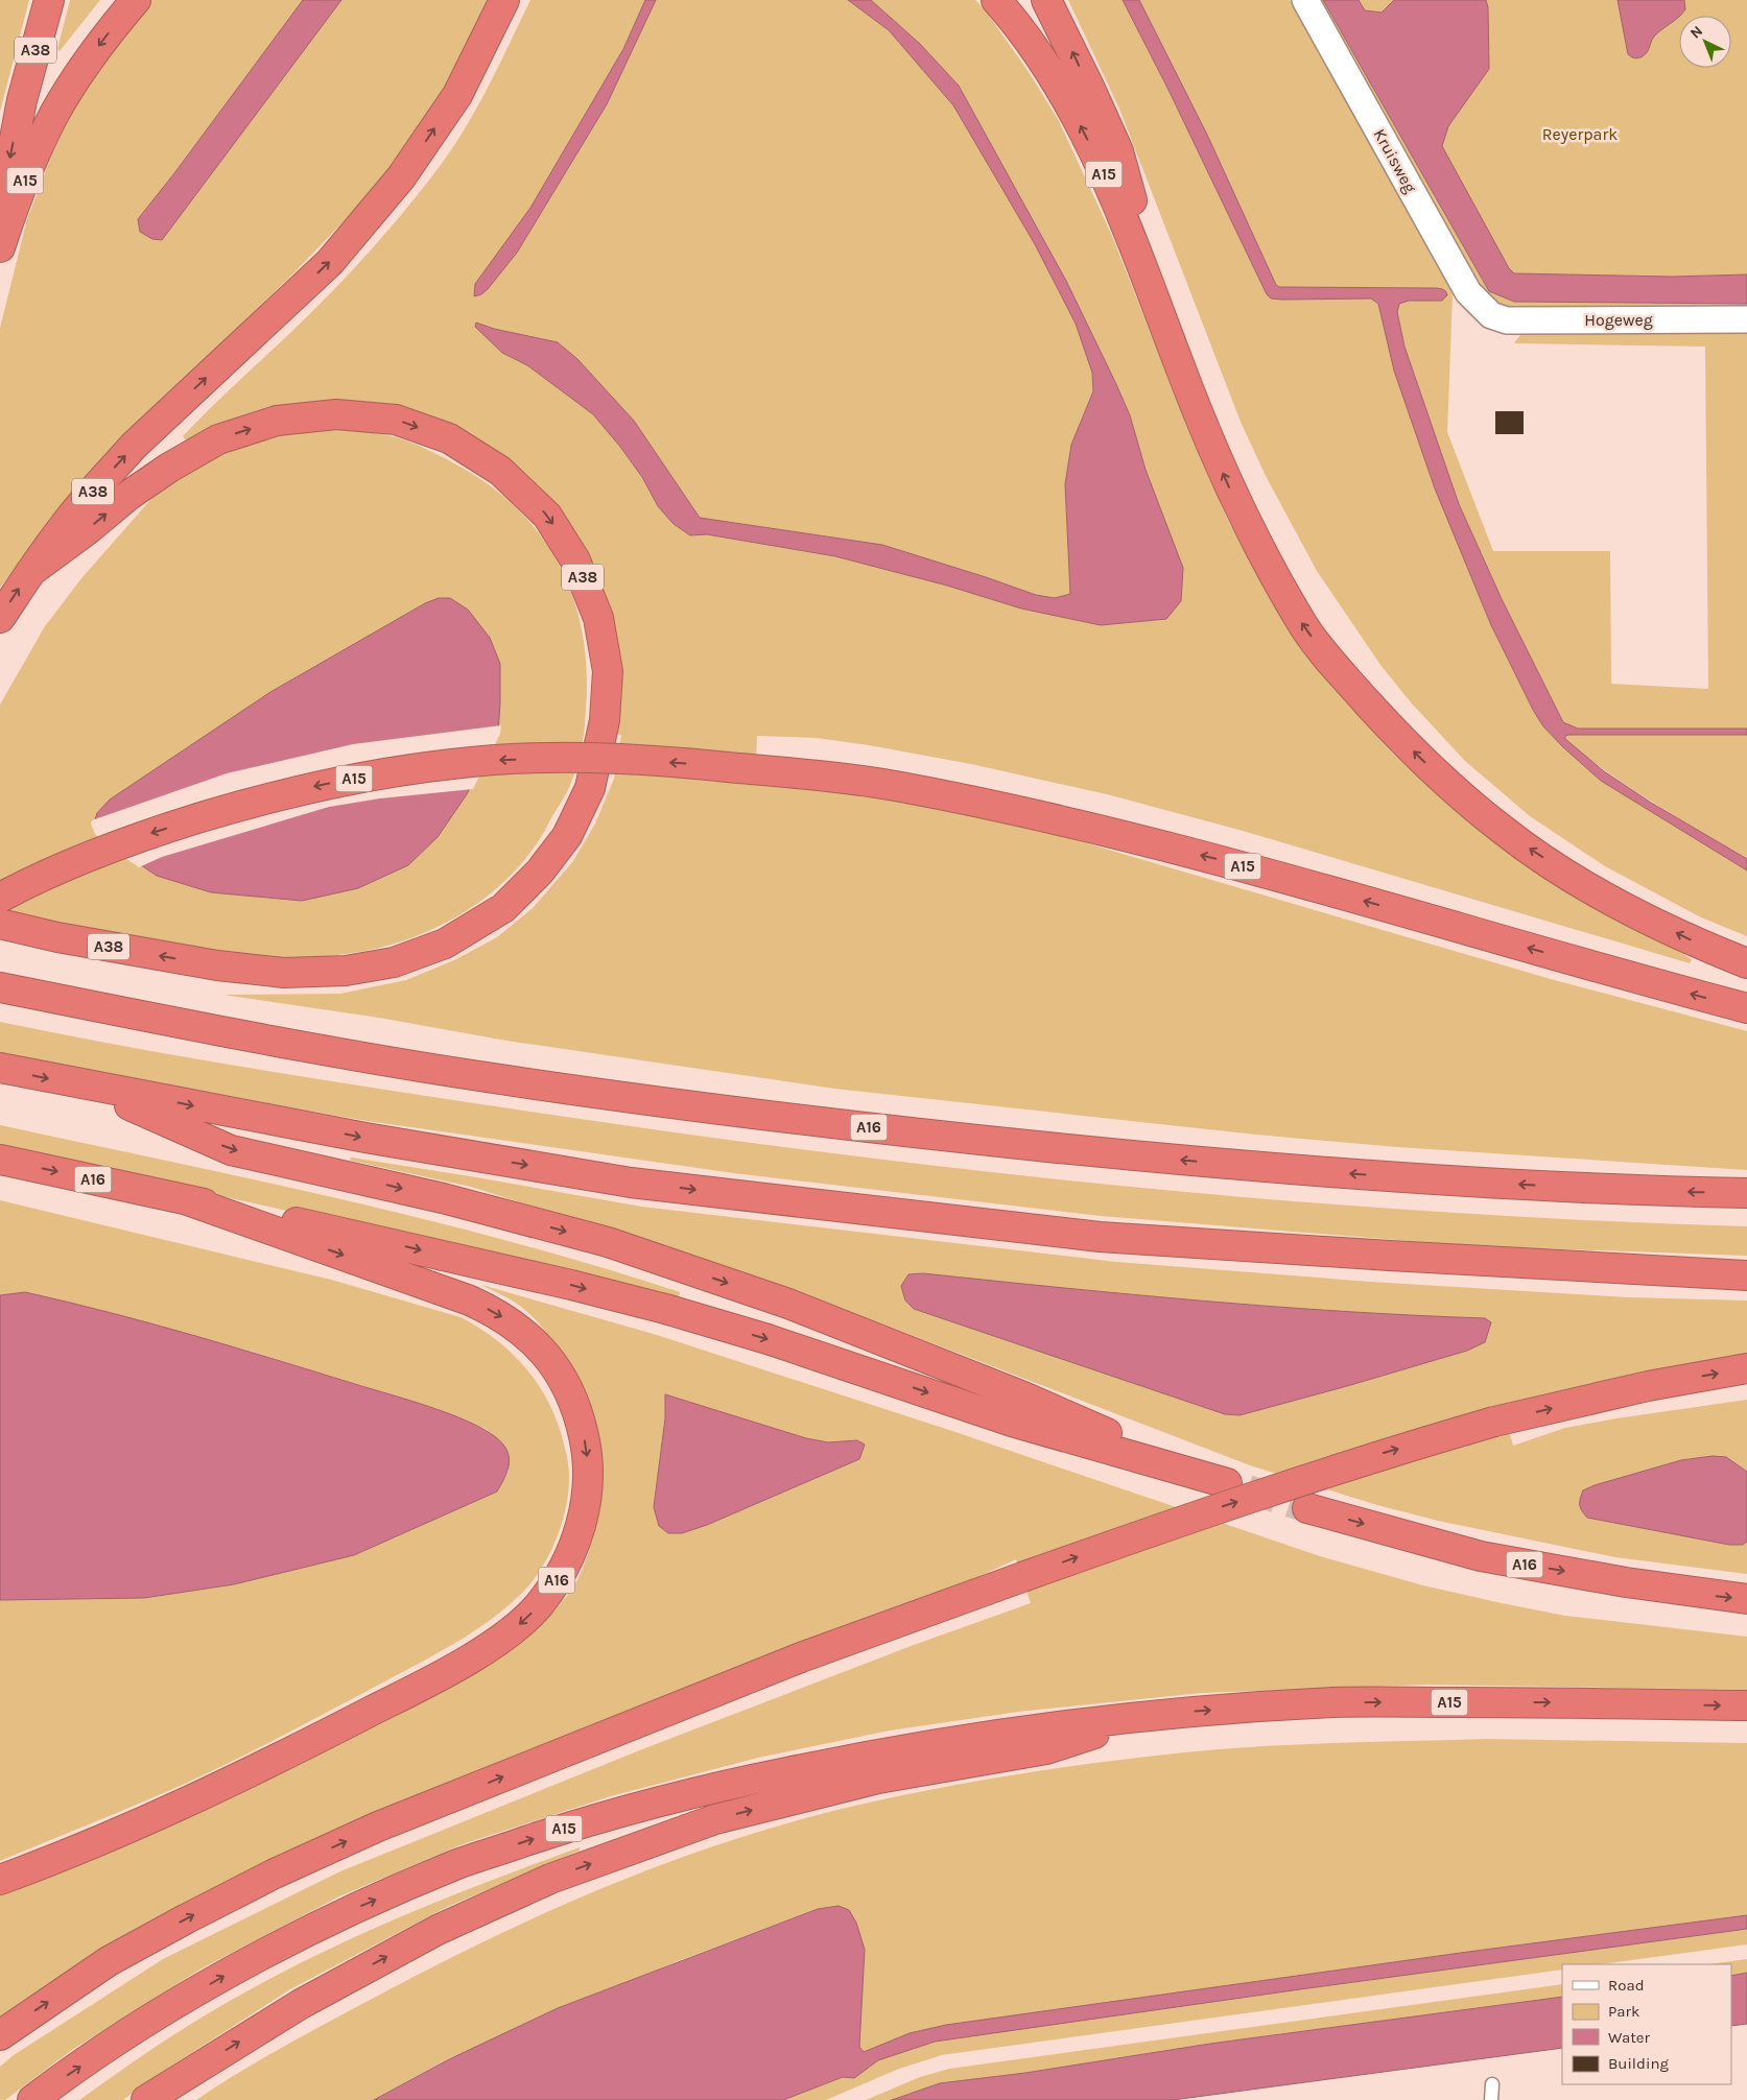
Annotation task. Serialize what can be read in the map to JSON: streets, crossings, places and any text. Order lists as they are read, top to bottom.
{
  "streets": {
    "highway": ["A38", "A15", "A16"],
    "street": ["Kruisweg", "Hogeweg"]
  },
  "crossings": [
    ["Kruisweg", "Hogeweg"]
  ],
  "parks": ["Reyerpark"],
  "legend": [
    "Road",
    "Park",
    "Water",
    "Building"
  ],
  "north": "top left"
}
